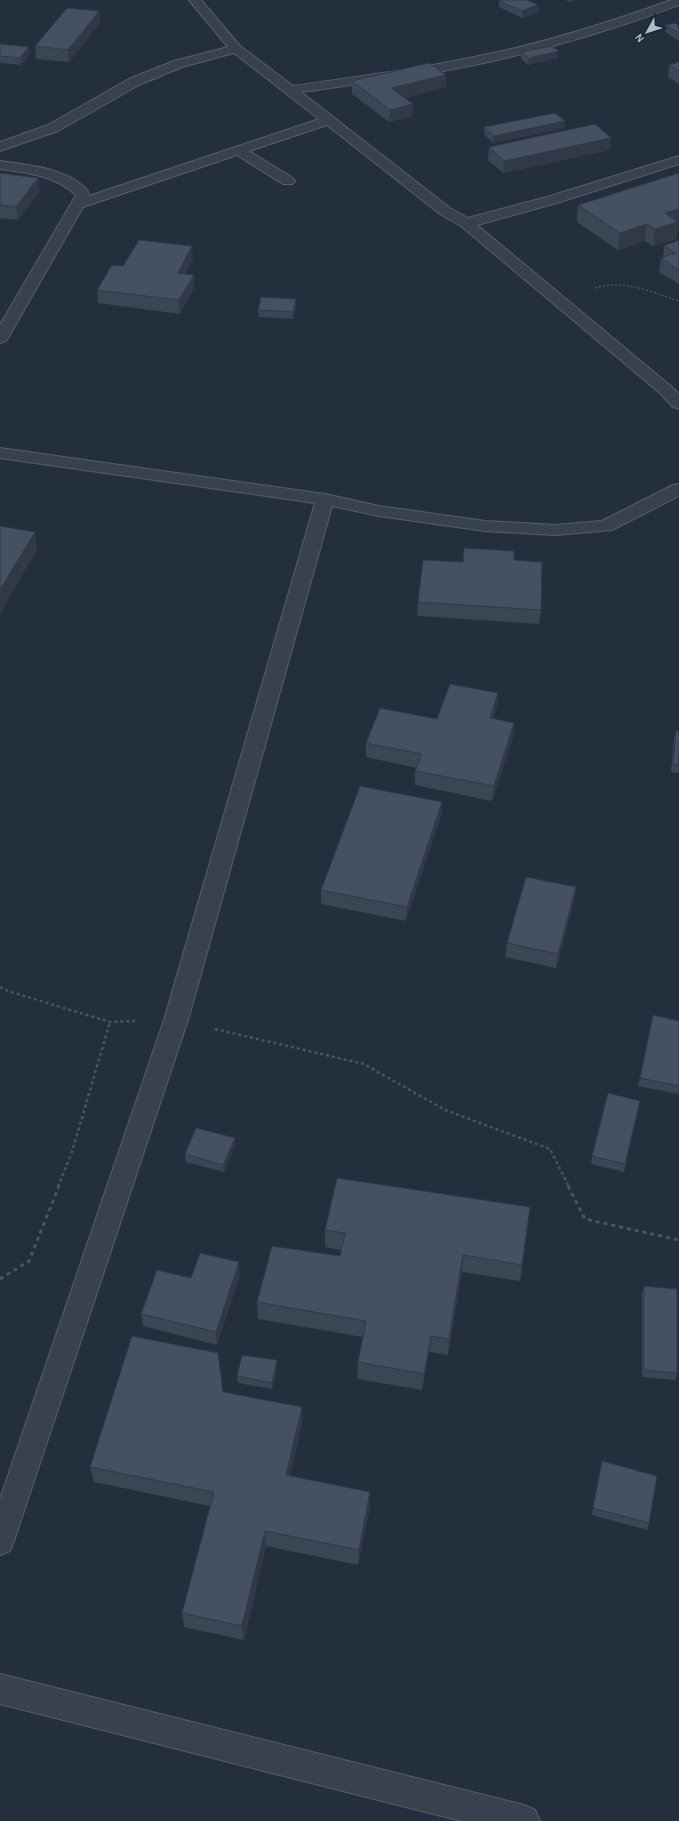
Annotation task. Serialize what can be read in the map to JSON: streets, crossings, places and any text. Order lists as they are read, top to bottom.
{
  "north": "bottom left"
}
